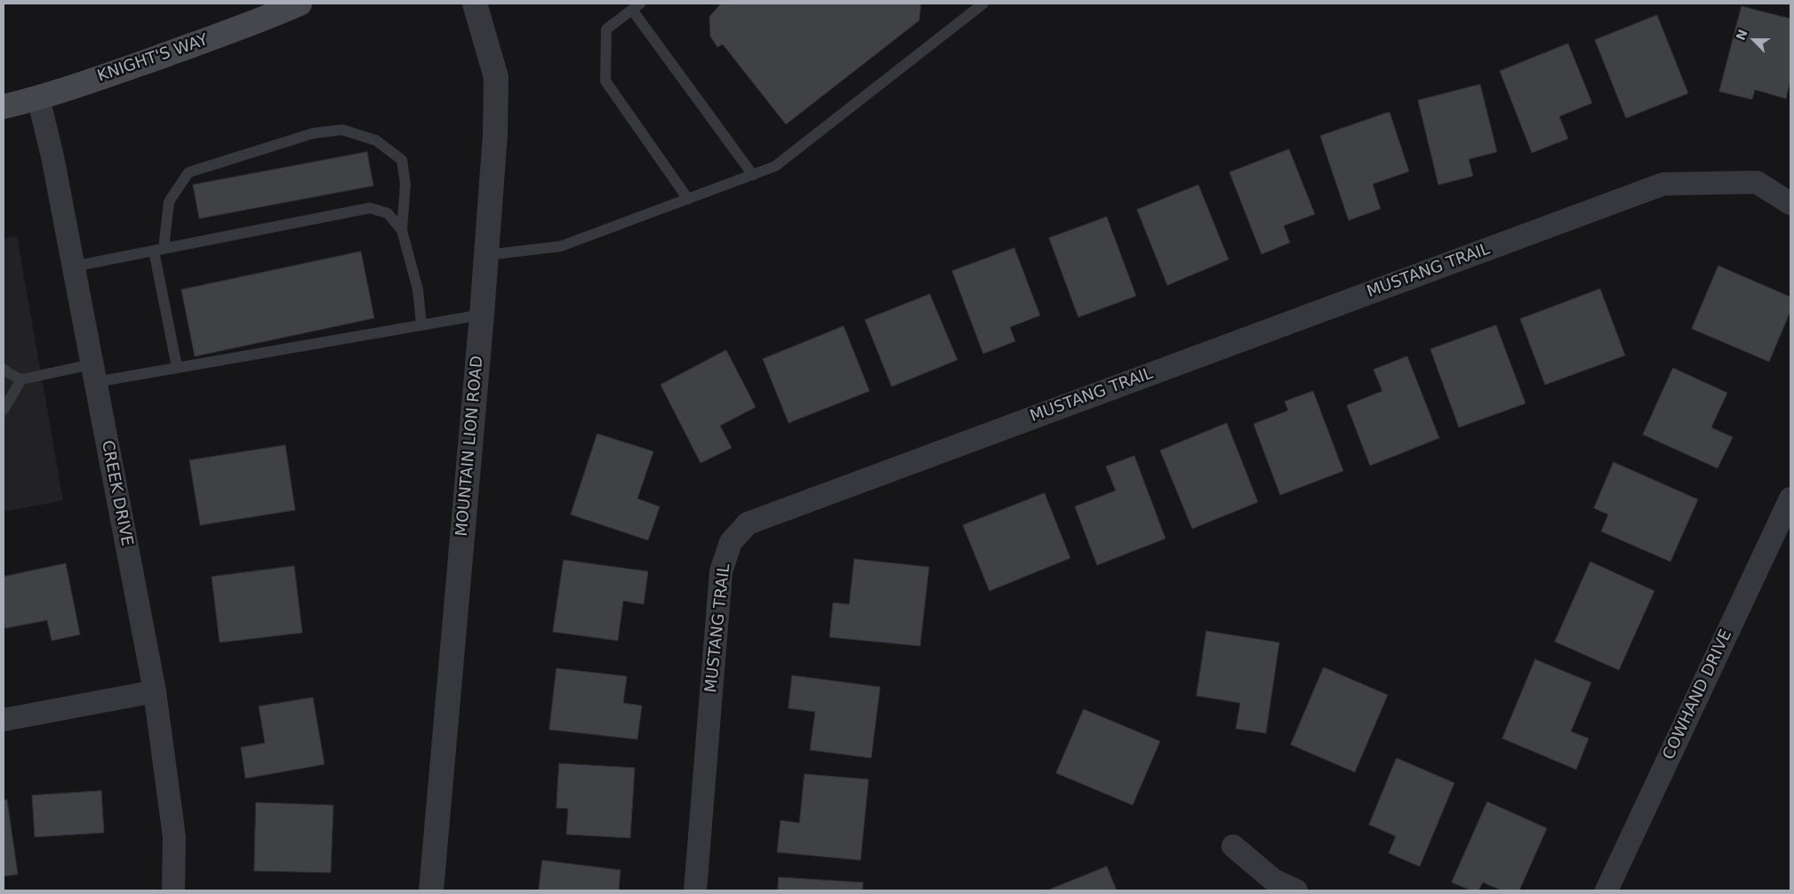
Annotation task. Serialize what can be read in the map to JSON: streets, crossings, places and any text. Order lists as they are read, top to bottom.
{
  "streets": {
    "main road": ["KNIGHT'S WAY"],
    "street": [
      "MUSTANG TRAIL",
      "MOUNTAIN LION ROAD",
      "CREEK DRIVE",
      "COWHAND DRIVE"
    ]
  },
  "crossings": [
    ["KNIGHT'S WAY", "CREEK DRIVE"]
  ],
  "north": "top left"
}
